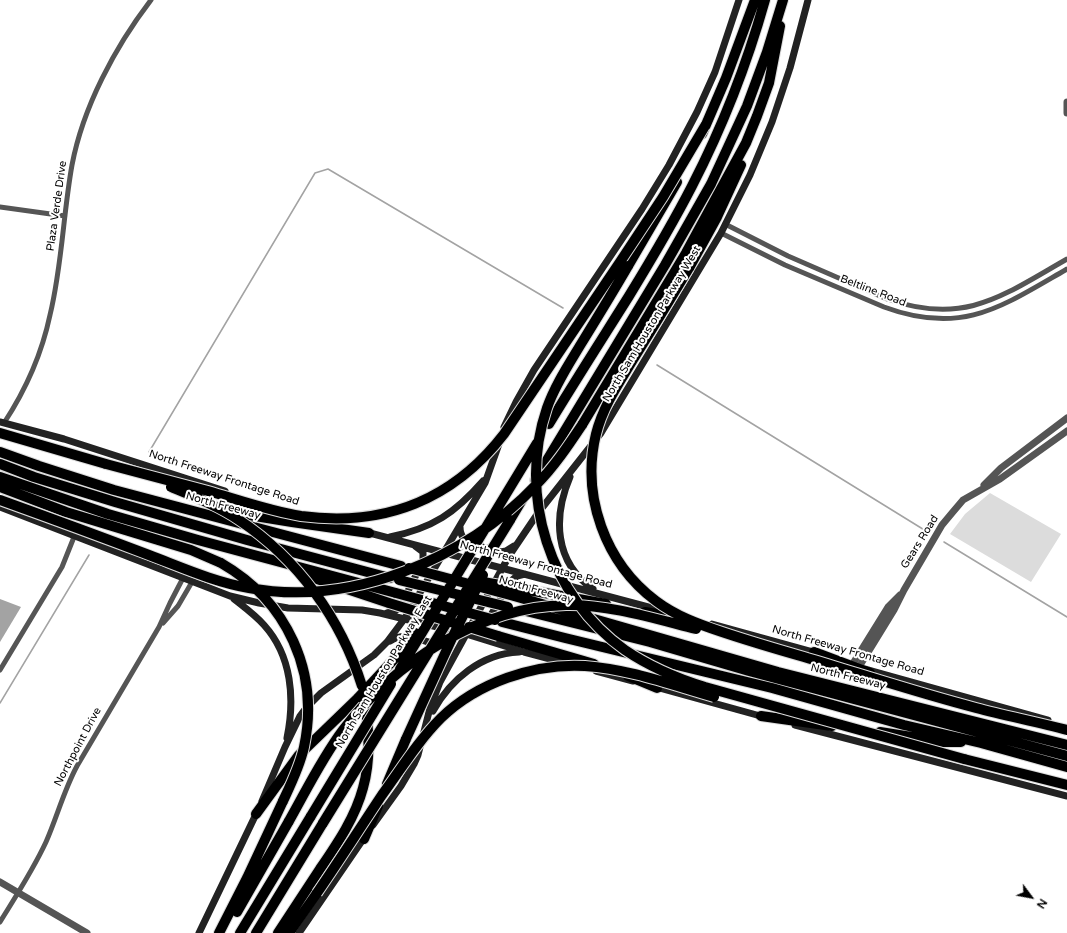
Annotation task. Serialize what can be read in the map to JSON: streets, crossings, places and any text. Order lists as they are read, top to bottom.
{
  "streets": {
    "highway": ["North Sam Houston Parkway West", "North Freeway", "North Sam Houston Parkway East"],
    "main road": ["North Freeway Frontage Road"],
    "street": [
      "Plaza Verde Drive",
      "Beltline Road",
      "Gears Road",
      "Northpoint Drive"
    ]
  },
  "crossings": [
    ["Plaza Verde Drive", "North Freeway Frontage Road"],
    ["Beltline Road", "North Sam Houston Parkway West"],
    ["North Sam Houston Parkway West", "North Freeway Frontage Road"],
    ["North Freeway Frontage Road", "Gears Road"],
    ["North Freeway Frontage Road", "North Sam Houston Parkway East"]
  ],
  "north": "bottom right"
}
